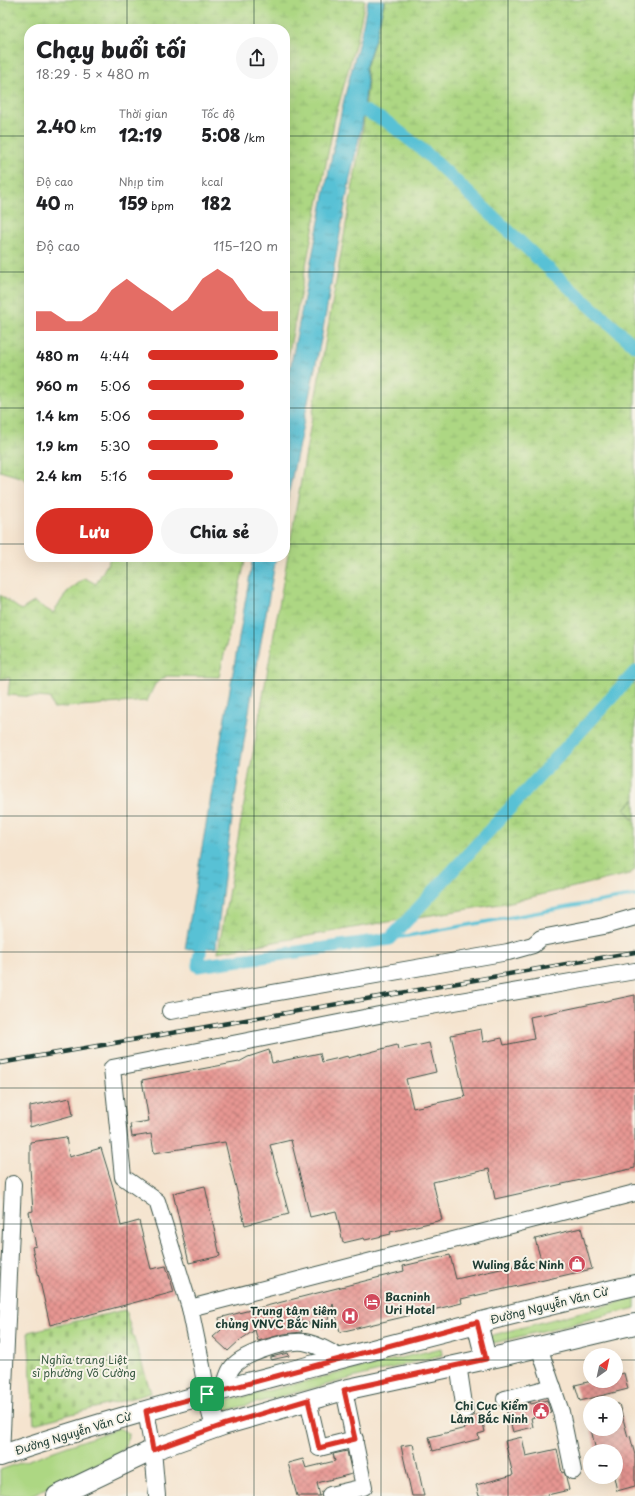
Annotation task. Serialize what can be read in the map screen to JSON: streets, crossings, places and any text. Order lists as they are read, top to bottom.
{
  "streets": {
    "main road": ["Đường Nguyễn Văn Cừ"]
  },
  "parks": ["Nghĩa trang Liệt sĩ phường Võ Cường"],
  "places": {
    "shop": ["Wuling Bắc Ninh"],
    "hotel": ["Bacninh Uri Hotel"],
    "hospital": ["Trung tâm tiêm chủng VNVC Bắc Ninh"],
    "public building": ["Chi Cục Kiểm Lâm Bắc Ninh"]
  },
  "north": "top right",
  "page": {
    "heading": ["Chạy buổi tối", "18:29 · 5 × 480 m"],
    "stats": [
      ["2.40 km"],
      ["Thời gian", "12:19"],
      ["Tốc độ", "5:08 /km"],
      ["Độ cao", "40 m"],
      ["Nhịp tim", "159 bpm"],
      ["kcal", "182"]
    ],
    "chart": ["Độ cao", "115–120 m"],
    "list": [
      {
        "name": "480 m",
        "note": "4:44"
      },
      {
        "name": "960 m",
        "note": "5:06"
      },
      {
        "name": "1.4 km",
        "note": "5:06"
      },
      {
        "name": "1.9 km",
        "note": "5:30"
      },
      {
        "name": "2.4 km",
        "note": "5:16"
      }
    ],
    "buttons": ["Lưu", "Chia sẻ"],
    "map_buttons": ["+", "−"]
  }
}
